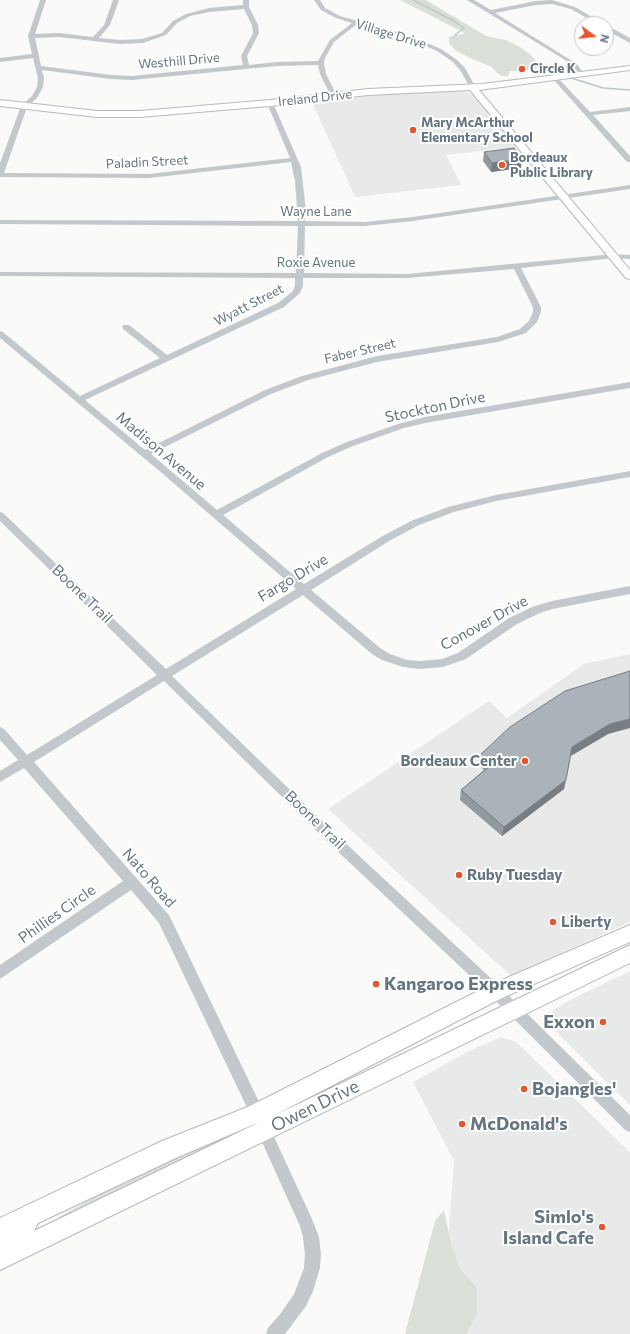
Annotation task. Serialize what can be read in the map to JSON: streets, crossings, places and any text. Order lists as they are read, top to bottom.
{
  "streets": {
    "highway": ["Owen Drive"],
    "main road": ["Village Drive", "Ireland Drive"],
    "street": [
      "Westhill Drive",
      "Paladin Street",
      "Wayne Lane",
      "Roxie Avenue",
      "Wyatt Street",
      "Faber Street",
      "Stockton Drive",
      "Madison Avenue",
      "Fargo Drive",
      "Boone Trail",
      "Conover Drive",
      "Nato Road",
      "Phillies Circle"
    ]
  },
  "crossings": [
    ["Village Drive", "Ireland Drive"],
    ["Village Drive", "Wayne Lane"],
    ["Village Drive", "Roxie Avenue"],
    ["Ireland Drive", "Wyatt Street"],
    ["Paladin Street", "Wyatt Street"],
    ["Wayne Lane", "Wyatt Street"],
    ["Roxie Avenue", "Wyatt Street"],
    ["Roxie Avenue", "Faber Street"],
    ["Wyatt Street", "Madison Avenue"],
    ["Faber Street", "Madison Avenue"],
    ["Stockton Drive", "Madison Avenue"],
    ["Madison Avenue", "Fargo Drive"],
    ["Madison Avenue", "Conover Drive"],
    ["Fargo Drive", "Boone Trail"],
    ["Fargo Drive", "Conover Drive"],
    ["Fargo Drive", "Nato Road"],
    ["Boone Trail", "Owen Drive"],
    ["Nato Road", "Phillies Circle"],
    ["Nato Road", "Owen Drive"]
  ],
  "places": [
    "Circle K",
    "Mary McArthur Elementary School",
    "Bordeaux Public Library",
    "Bordeaux Center",
    "Ruby Tuesday",
    "Liberty",
    "Kangaroo Express",
    "Exxon",
    "Bojangles'",
    "McDonald's",
    "Simlo's Island Cafe"
  ],
  "north": "right"
}
